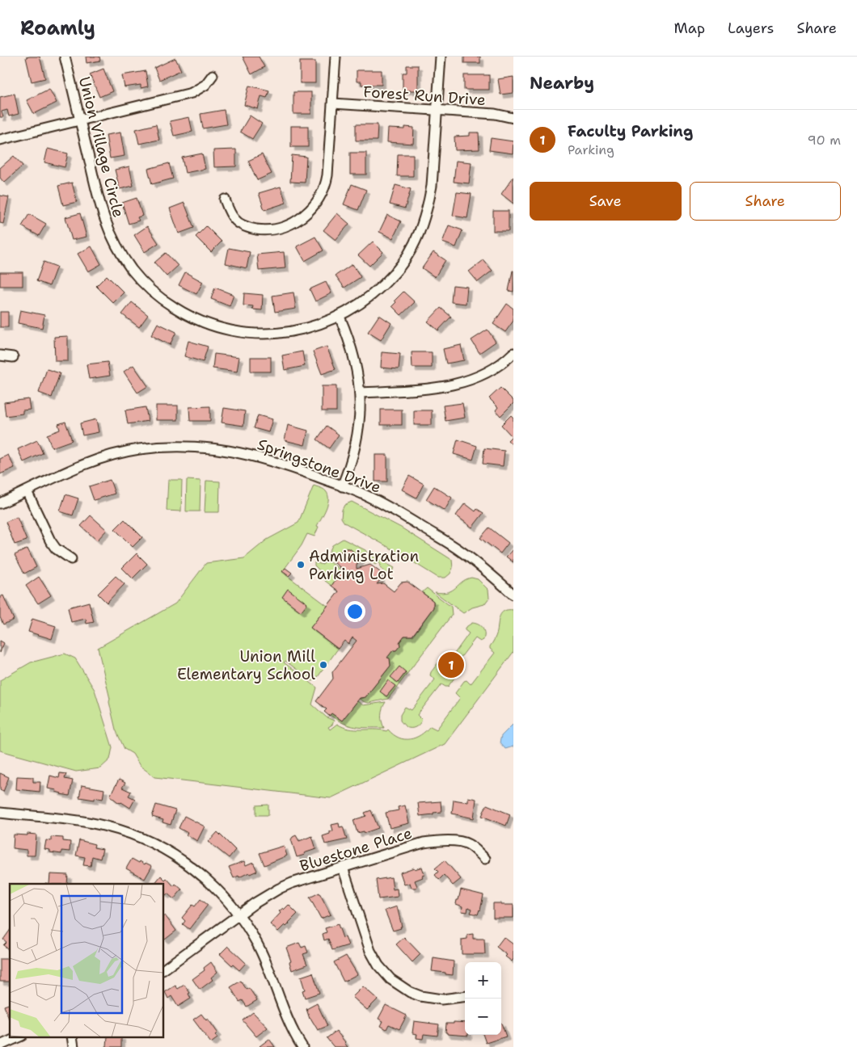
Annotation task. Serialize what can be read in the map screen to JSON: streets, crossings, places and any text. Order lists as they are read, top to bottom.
{
  "streets": {
    "street": [
      "Forest Run Drive",
      "Union Village Circle",
      "Springstone Drive",
      "Bluestone Place"
    ]
  },
  "crossings": [
    ["Forest Run Drive", "Union Village Circle"]
  ],
  "places": ["Administration Parking Lot", "Union Mill Elementary School"],
  "page": {
    "header": "Roamly",
    "nav": ["Map", "Layers", "Share"],
    "heading": "Nearby",
    "list": [
      {
        "mark": "1",
        "name": "Faculty Parking",
        "note": "Parking",
        "value": "90 m"
      }
    ],
    "buttons": ["Save", "Share"],
    "pins": "1",
    "map_buttons": ["+", "−"]
  }
}
